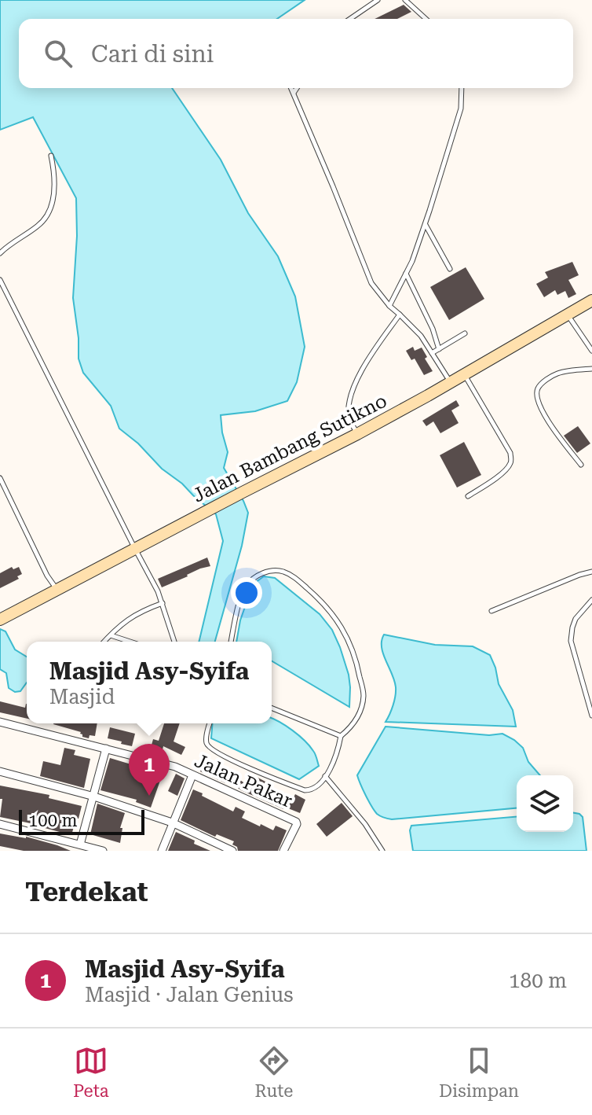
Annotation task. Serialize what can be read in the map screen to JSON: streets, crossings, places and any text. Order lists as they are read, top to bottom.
{
  "streets": {
    "street": ["Jalan Bambang Sutikno", "Jalan Pakar"]
  },
  "scale_bar": "100 m",
  "page": {
    "search": "Cari di sini",
    "popup": ["Masjid Asy-Syifa", "Masjid"],
    "pins": "1",
    "scale": "100 m",
    "heading": "Terdekat",
    "list": [
      {
        "mark": "1",
        "name": "Masjid Asy-Syifa",
        "note": "Masjid · Jalan Genius",
        "value": "180 m"
      }
    ],
    "nav": ["Peta", "Rute", "Disimpan"]
  }
}
